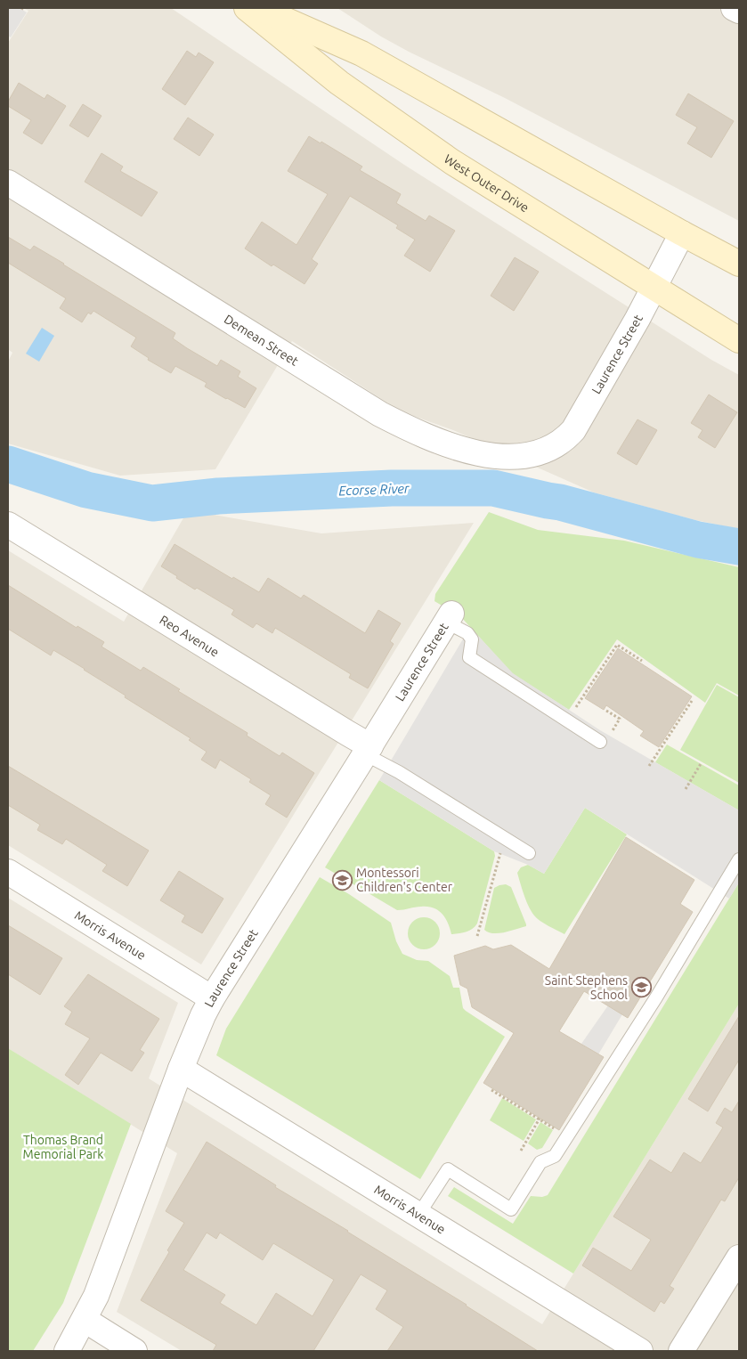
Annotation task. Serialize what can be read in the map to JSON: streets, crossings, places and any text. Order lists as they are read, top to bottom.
{
  "streets": {
    "main road": ["West Outer Drive"],
    "street": [
      "Demean Street",
      "Laurence Street",
      "Reo Avenue",
      "Morris Avenue"
    ]
  },
  "crossings": [
    ["West Outer Drive", "Laurence Street"],
    ["Demean Street", "Laurence Street"],
    ["Laurence Street", "Reo Avenue"],
    ["Laurence Street", "Morris Avenue"]
  ],
  "water": ["Ecorse River"],
  "parks": ["Thomas Brand Memorial Park"],
  "places": {
    "school or university": ["Montessori Children's Center", "Saint Stephens School"]
  }
}
